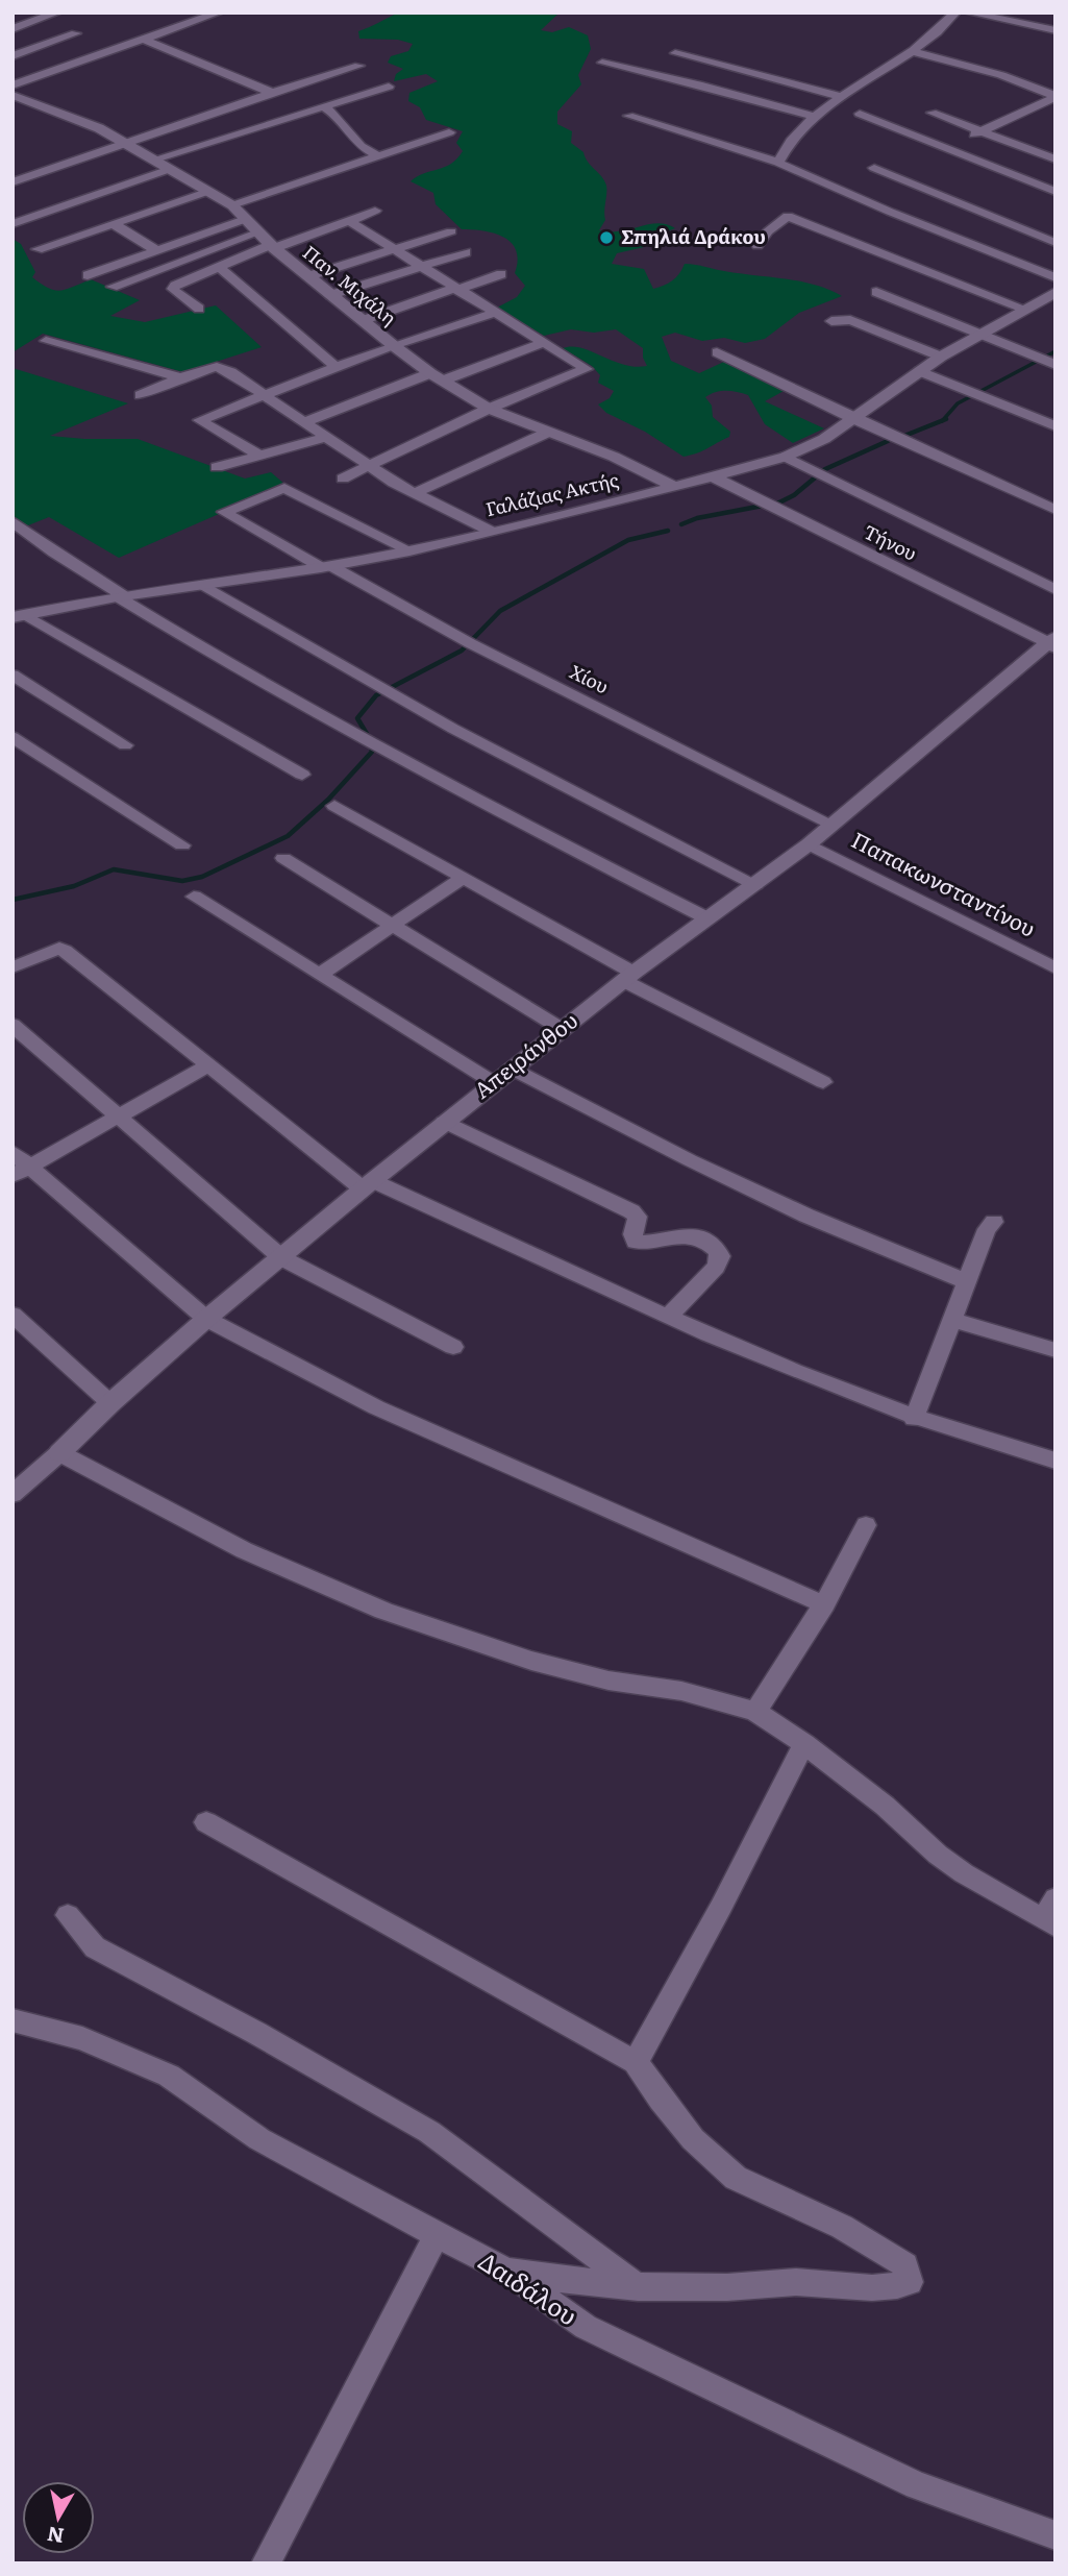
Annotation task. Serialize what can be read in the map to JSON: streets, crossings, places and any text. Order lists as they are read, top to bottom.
{
  "streets": {
    "street": [
      "Παν. Μιχάλη",
      "Γαλάζιας Ακτής",
      "Τήνου",
      "Χίου",
      "Παπακωνσταντίνου",
      "Απειράνθου",
      "Δαιδάλου"
    ]
  },
  "crossings": [
    ["Παν. Μιχάλη", "Γαλάζιας Ακτής"],
    ["Γαλάζιας Ακτής", "Τήνου"],
    ["Γαλάζιας Ακτής", "Χίου"],
    ["Τήνου", "Απειράνθου"],
    ["Χίου", "Απειράνθου"],
    ["Παπακωνσταντίνου", "Απειράνθου"]
  ],
  "places": ["Σπηλιά Δράκου"],
  "north": "bottom"
}
